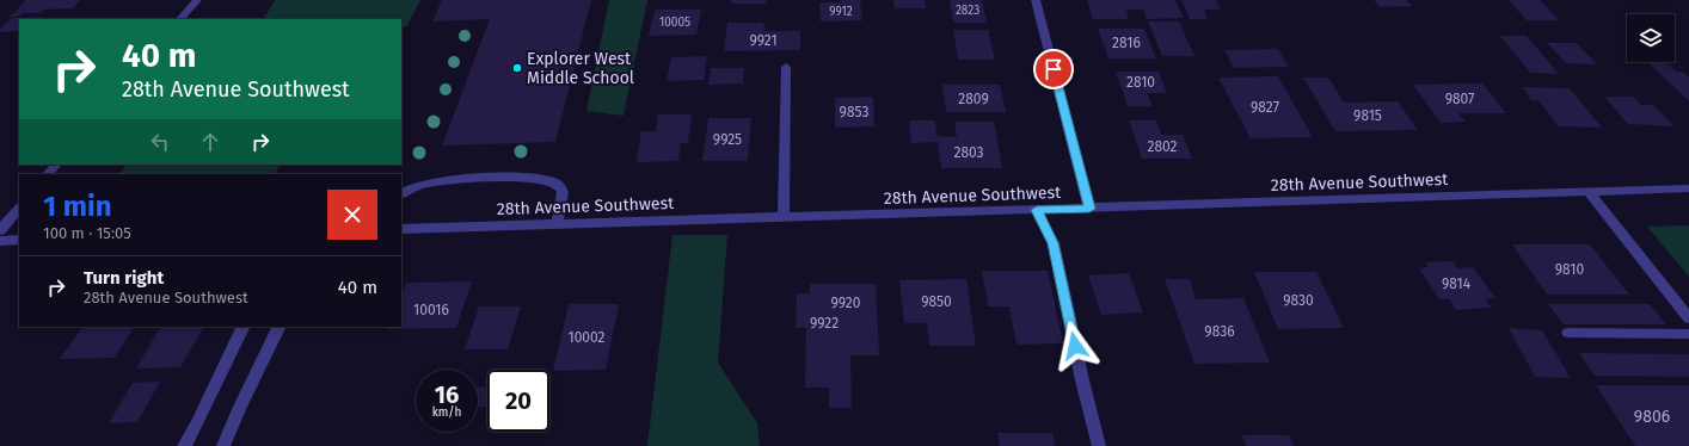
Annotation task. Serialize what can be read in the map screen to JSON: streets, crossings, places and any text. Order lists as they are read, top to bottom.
{
  "streets": {
    "street": ["28th Avenue Southwest"]
  },
  "places": ["Explorer West Middle School"],
  "house_numbers": [
    "2823",
    "9912",
    "10005",
    "9921",
    "2816",
    "2810",
    "2809",
    "9807",
    "9827",
    "9853",
    "9815",
    "9925",
    "2802",
    "2803",
    "9810",
    "9814",
    "9830",
    "9850",
    "9920",
    "10016",
    "9922",
    "9836",
    "10002",
    "9806"
  ],
  "page": {
    "turn": ["40 m", "28th Avenue Southwest"],
    "heading": ["1 min", "100 m · 15:05"],
    "list": [
      {
        "name": "Turn right",
        "note": "28th Avenue Southwest",
        "value": "40 m"
      }
    ],
    "speed": "16 km/h",
    "limit": "20"
  }
}
